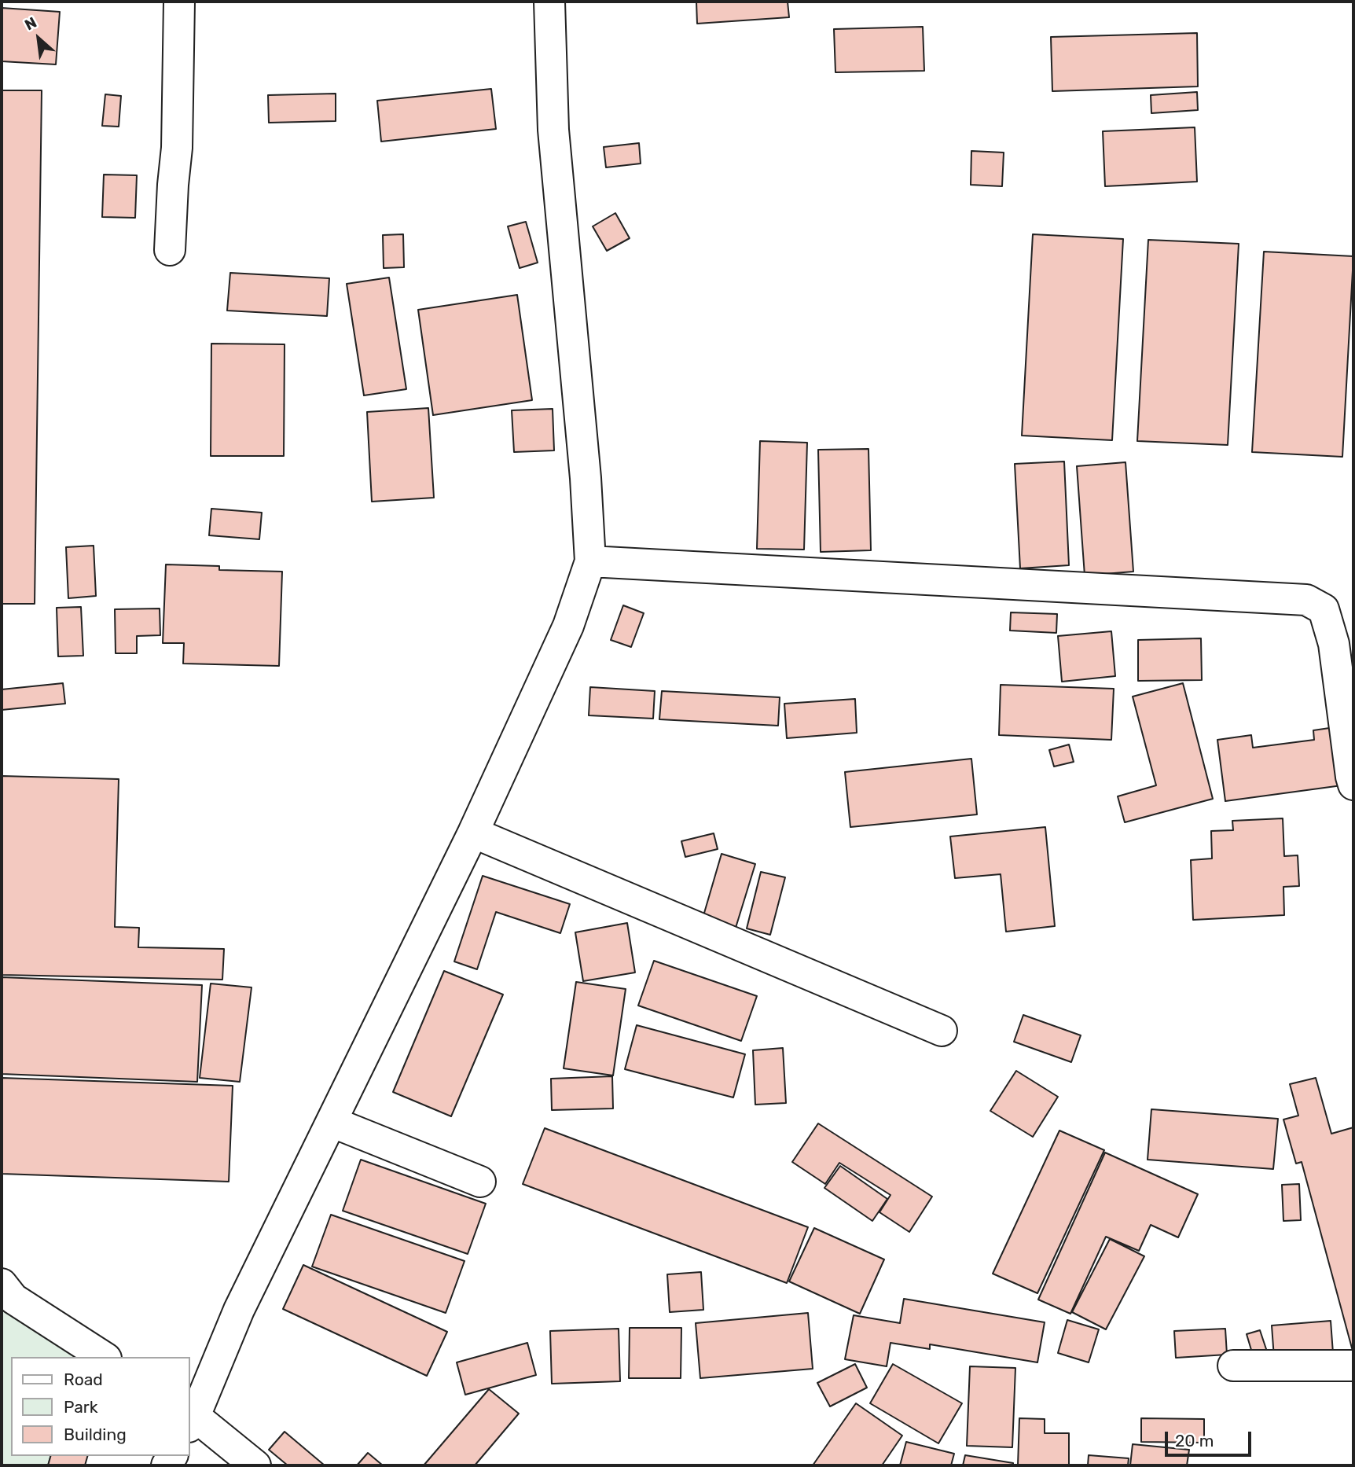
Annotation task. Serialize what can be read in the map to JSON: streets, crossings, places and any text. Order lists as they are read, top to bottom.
{
  "legend": ["Road", "Park", "Building"],
  "scale_bar": "20 m",
  "north": "top left"
}
